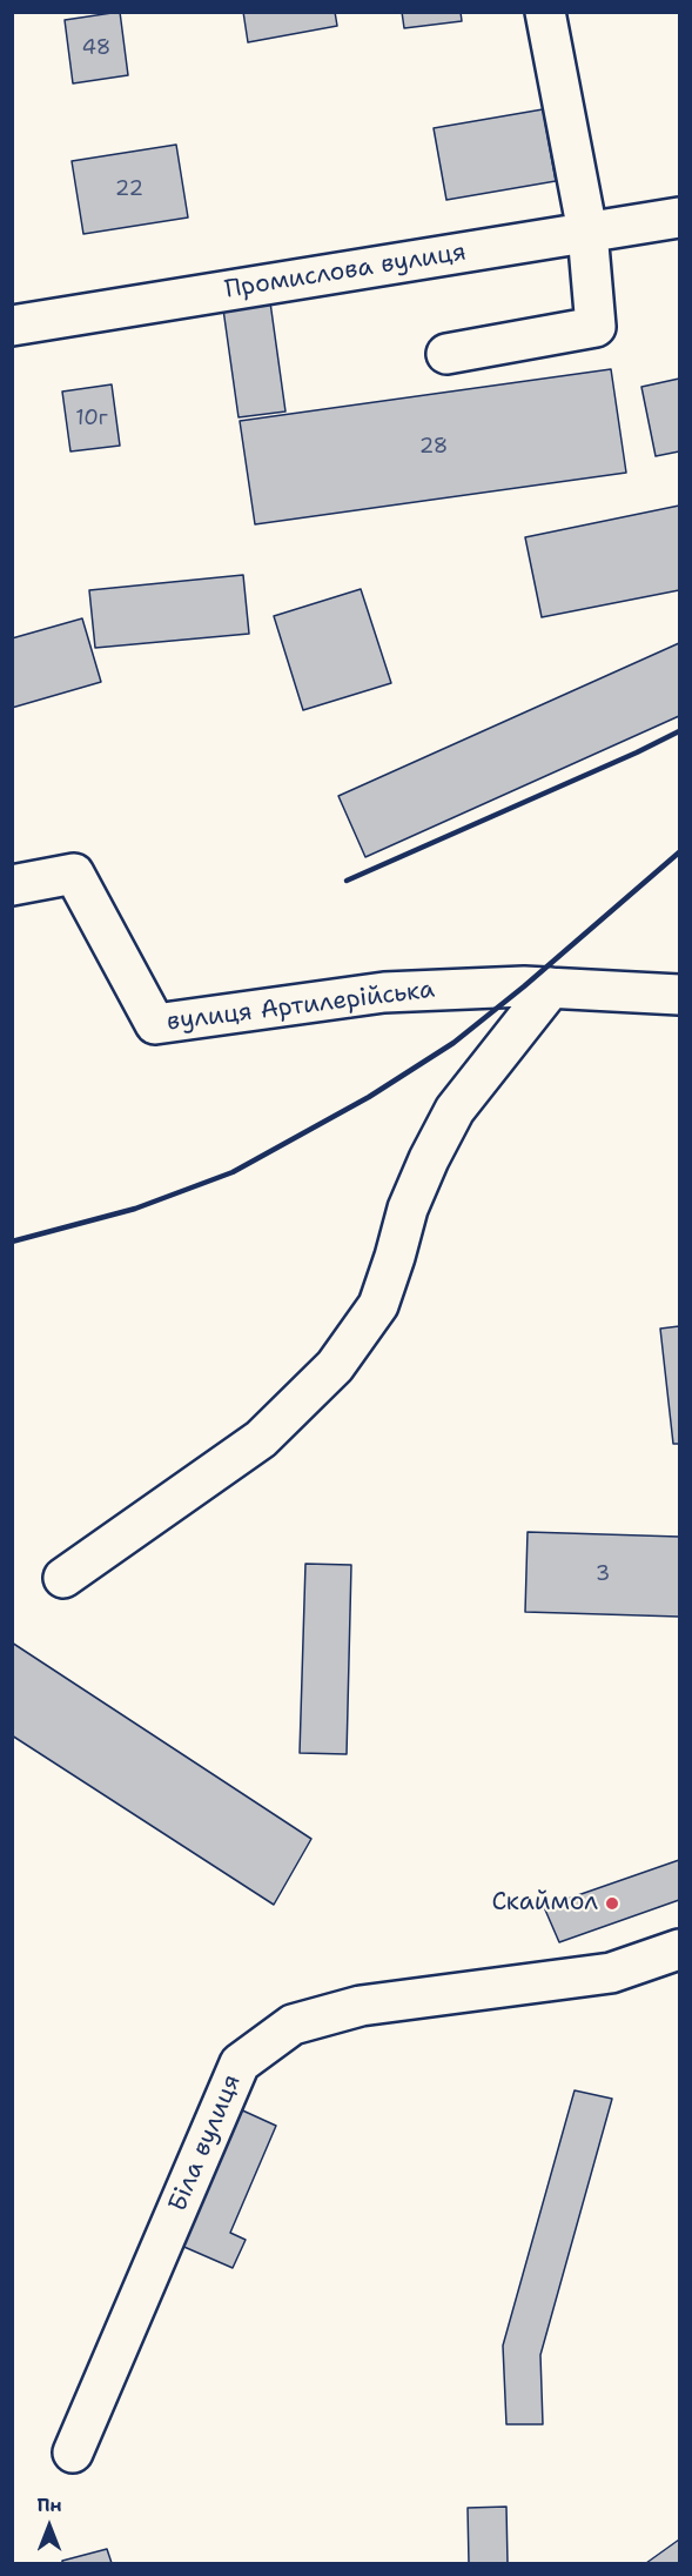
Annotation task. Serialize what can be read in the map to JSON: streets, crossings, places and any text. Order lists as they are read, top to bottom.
{
  "streets": {
    "street": ["Промислова вулиця", "вулиця Артилерійська", "Біла вулиця"]
  },
  "places": ["Скаймол"],
  "house_numbers": [
    "48",
    "22",
    "10г",
    "28",
    "3"
  ],
  "north": "top"
}
